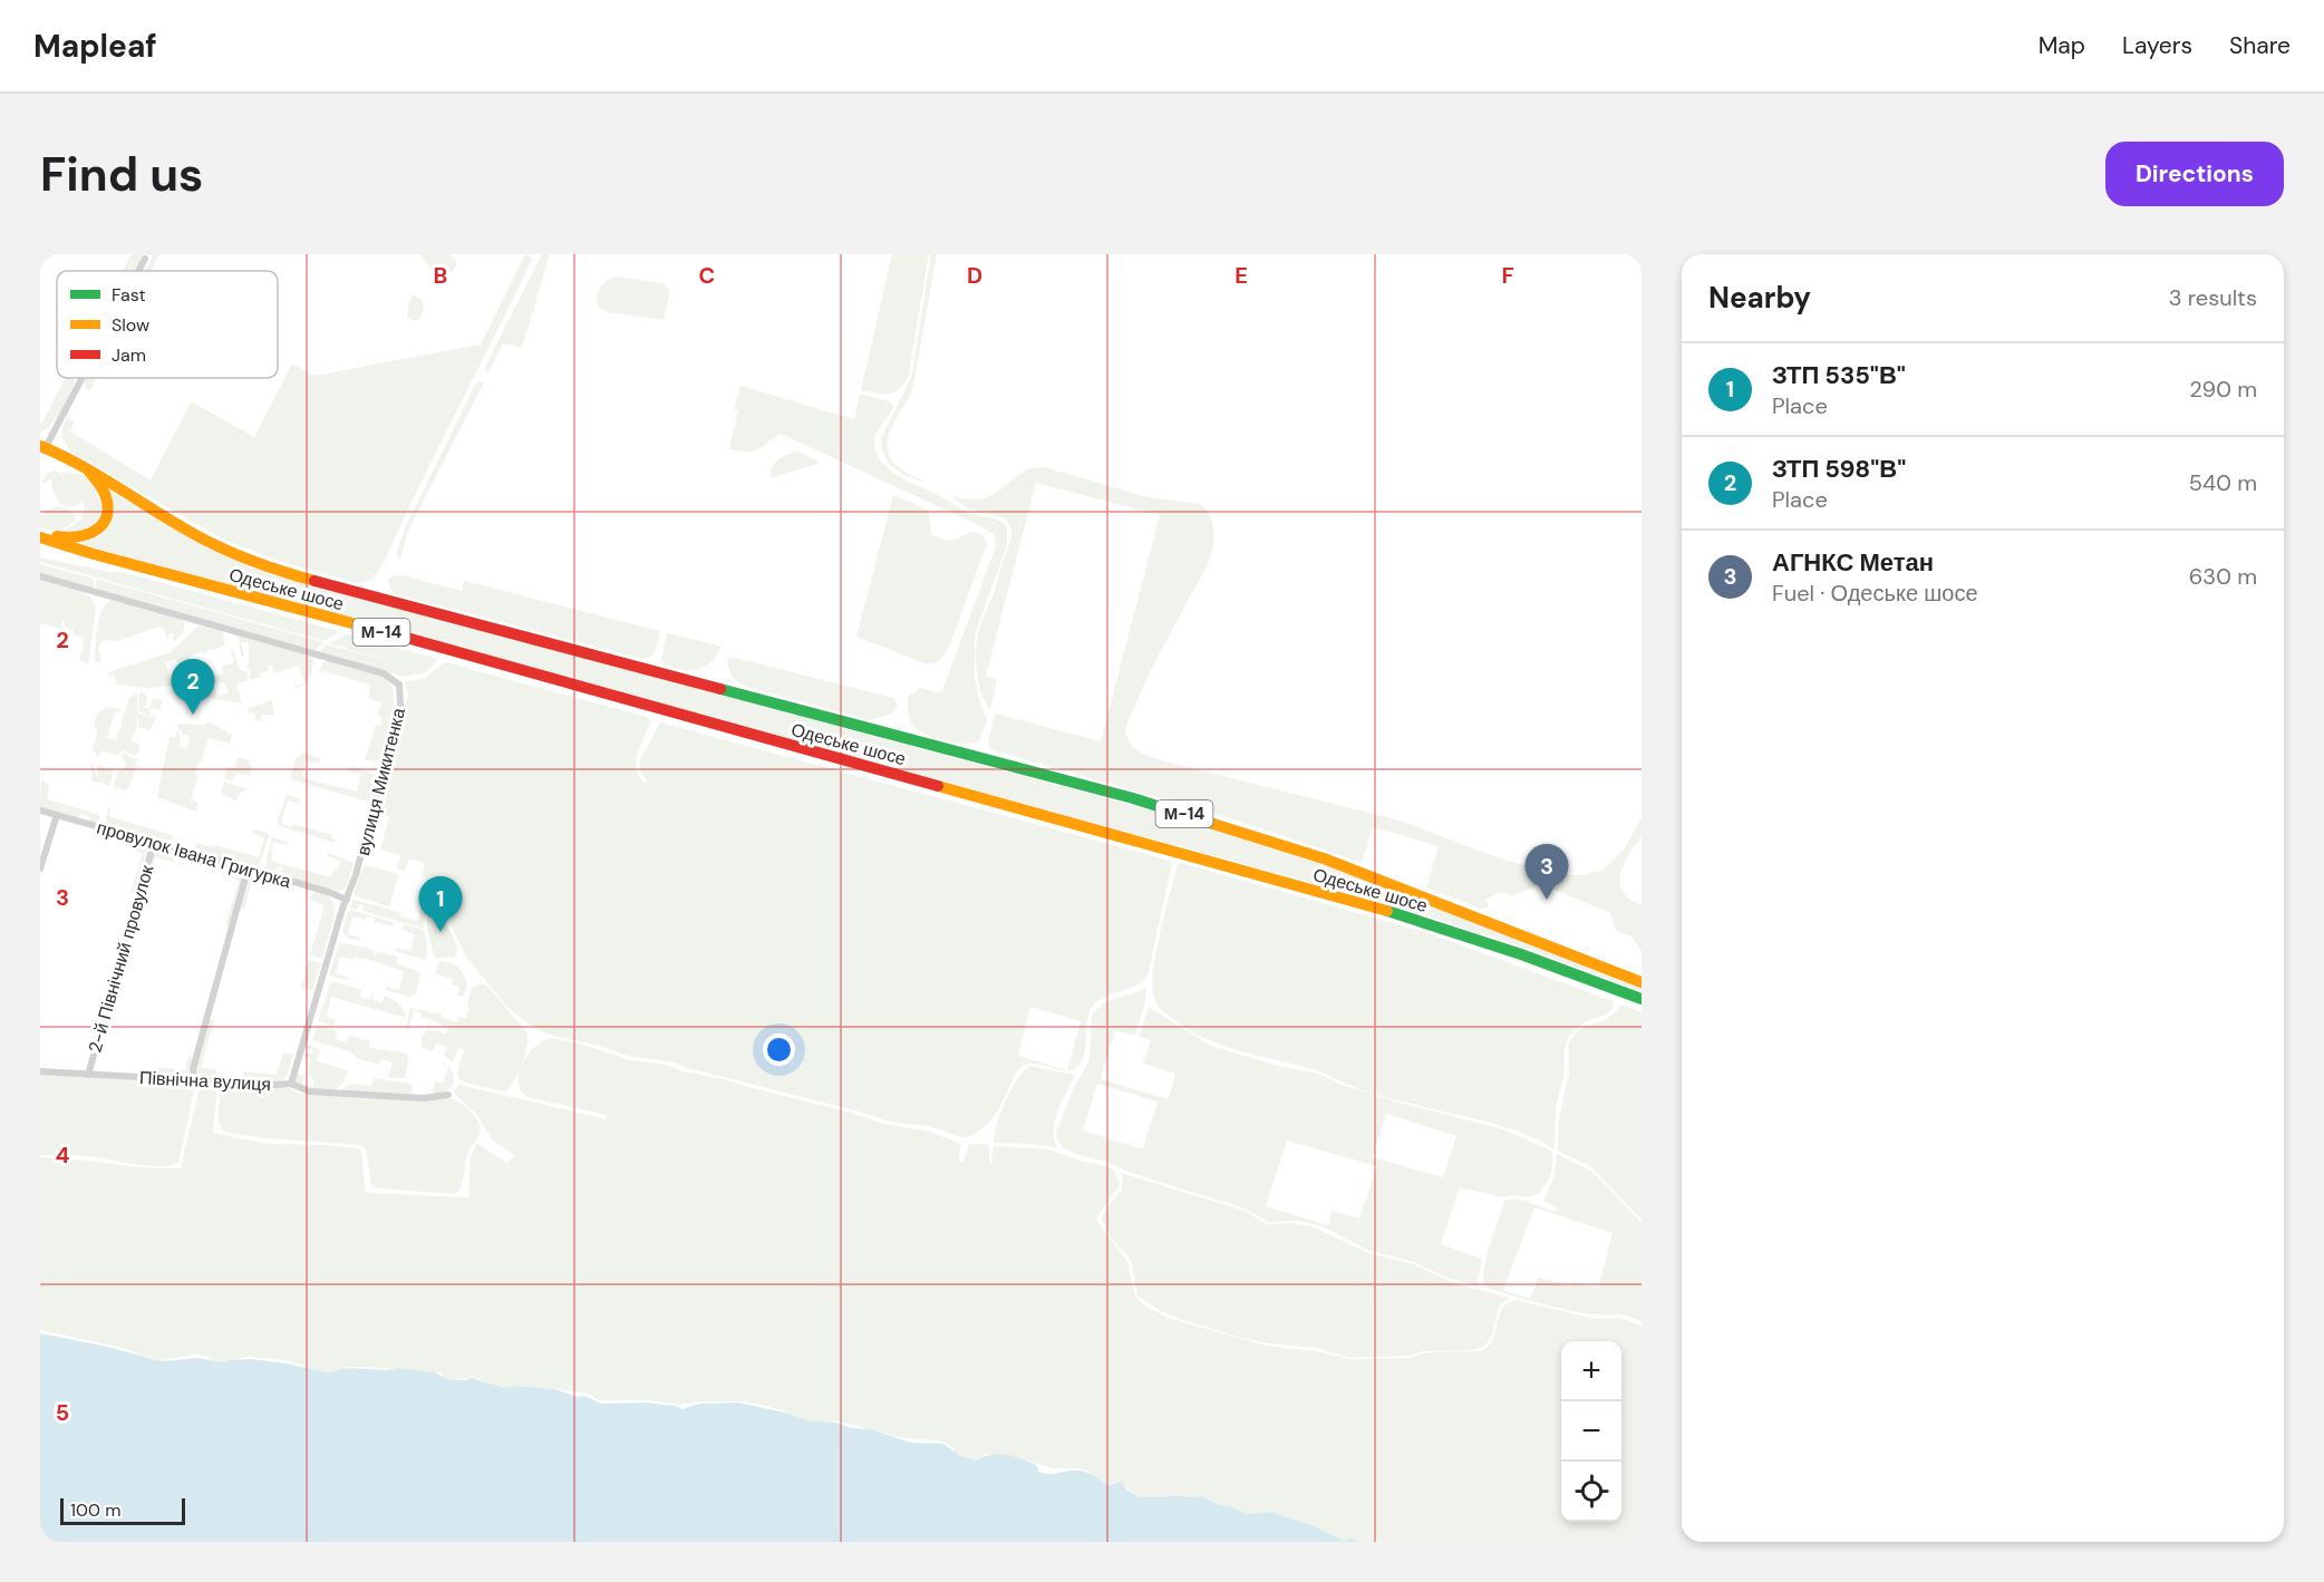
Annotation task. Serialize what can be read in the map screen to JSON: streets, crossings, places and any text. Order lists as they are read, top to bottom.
{
  "streets": {
    "highway": ["Одеське шосе", "М-14"],
    "street": [
      "вулиця Микитенка",
      "провулок Івана Григурка",
      "2-й Північний провулок",
      "Північна вулиця"
    ]
  },
  "crossings": [
    ["Одеське шосе", "М-14"],
    ["вулиця Микитенка", "провулок Івана Григурка"],
    ["вулиця Микитенка", "Північна вулиця"],
    ["провулок Івана Григурка", "2-й Північний провулок"],
    ["2-й Північний провулок", "Північна вулиця"]
  ],
  "legend": ["Fast", "Slow", "Jam"],
  "scale_bar": "100 m",
  "page": {
    "header": "Mapleaf",
    "nav": ["Map", "Layers", "Share"],
    "buttons": "Directions",
    "title": "Find us",
    "heading": ["Nearby", "3 results"],
    "list": [
      {
        "mark": "1",
        "name": "ЗТП 535\"В\"",
        "note": "Place",
        "value": "290 m"
      },
      {
        "mark": "2",
        "name": "ЗТП 598\"В\"",
        "note": "Place",
        "value": "540 m"
      },
      {
        "mark": "3",
        "name": "АГНКС Метан",
        "note": "Fuel · Одеське шосе",
        "value": "630 m"
      }
    ],
    "pins": ["2", "3", "1"],
    "map_buttons": ["+", "−"],
    "scale": "100 m"
  },
  "grid": {
    "columns": [
      "B",
      "C",
      "D",
      "E",
      "F"
    ],
    "rows": [
      "2",
      "3",
      "4",
      "5"
    ]
  }
}
